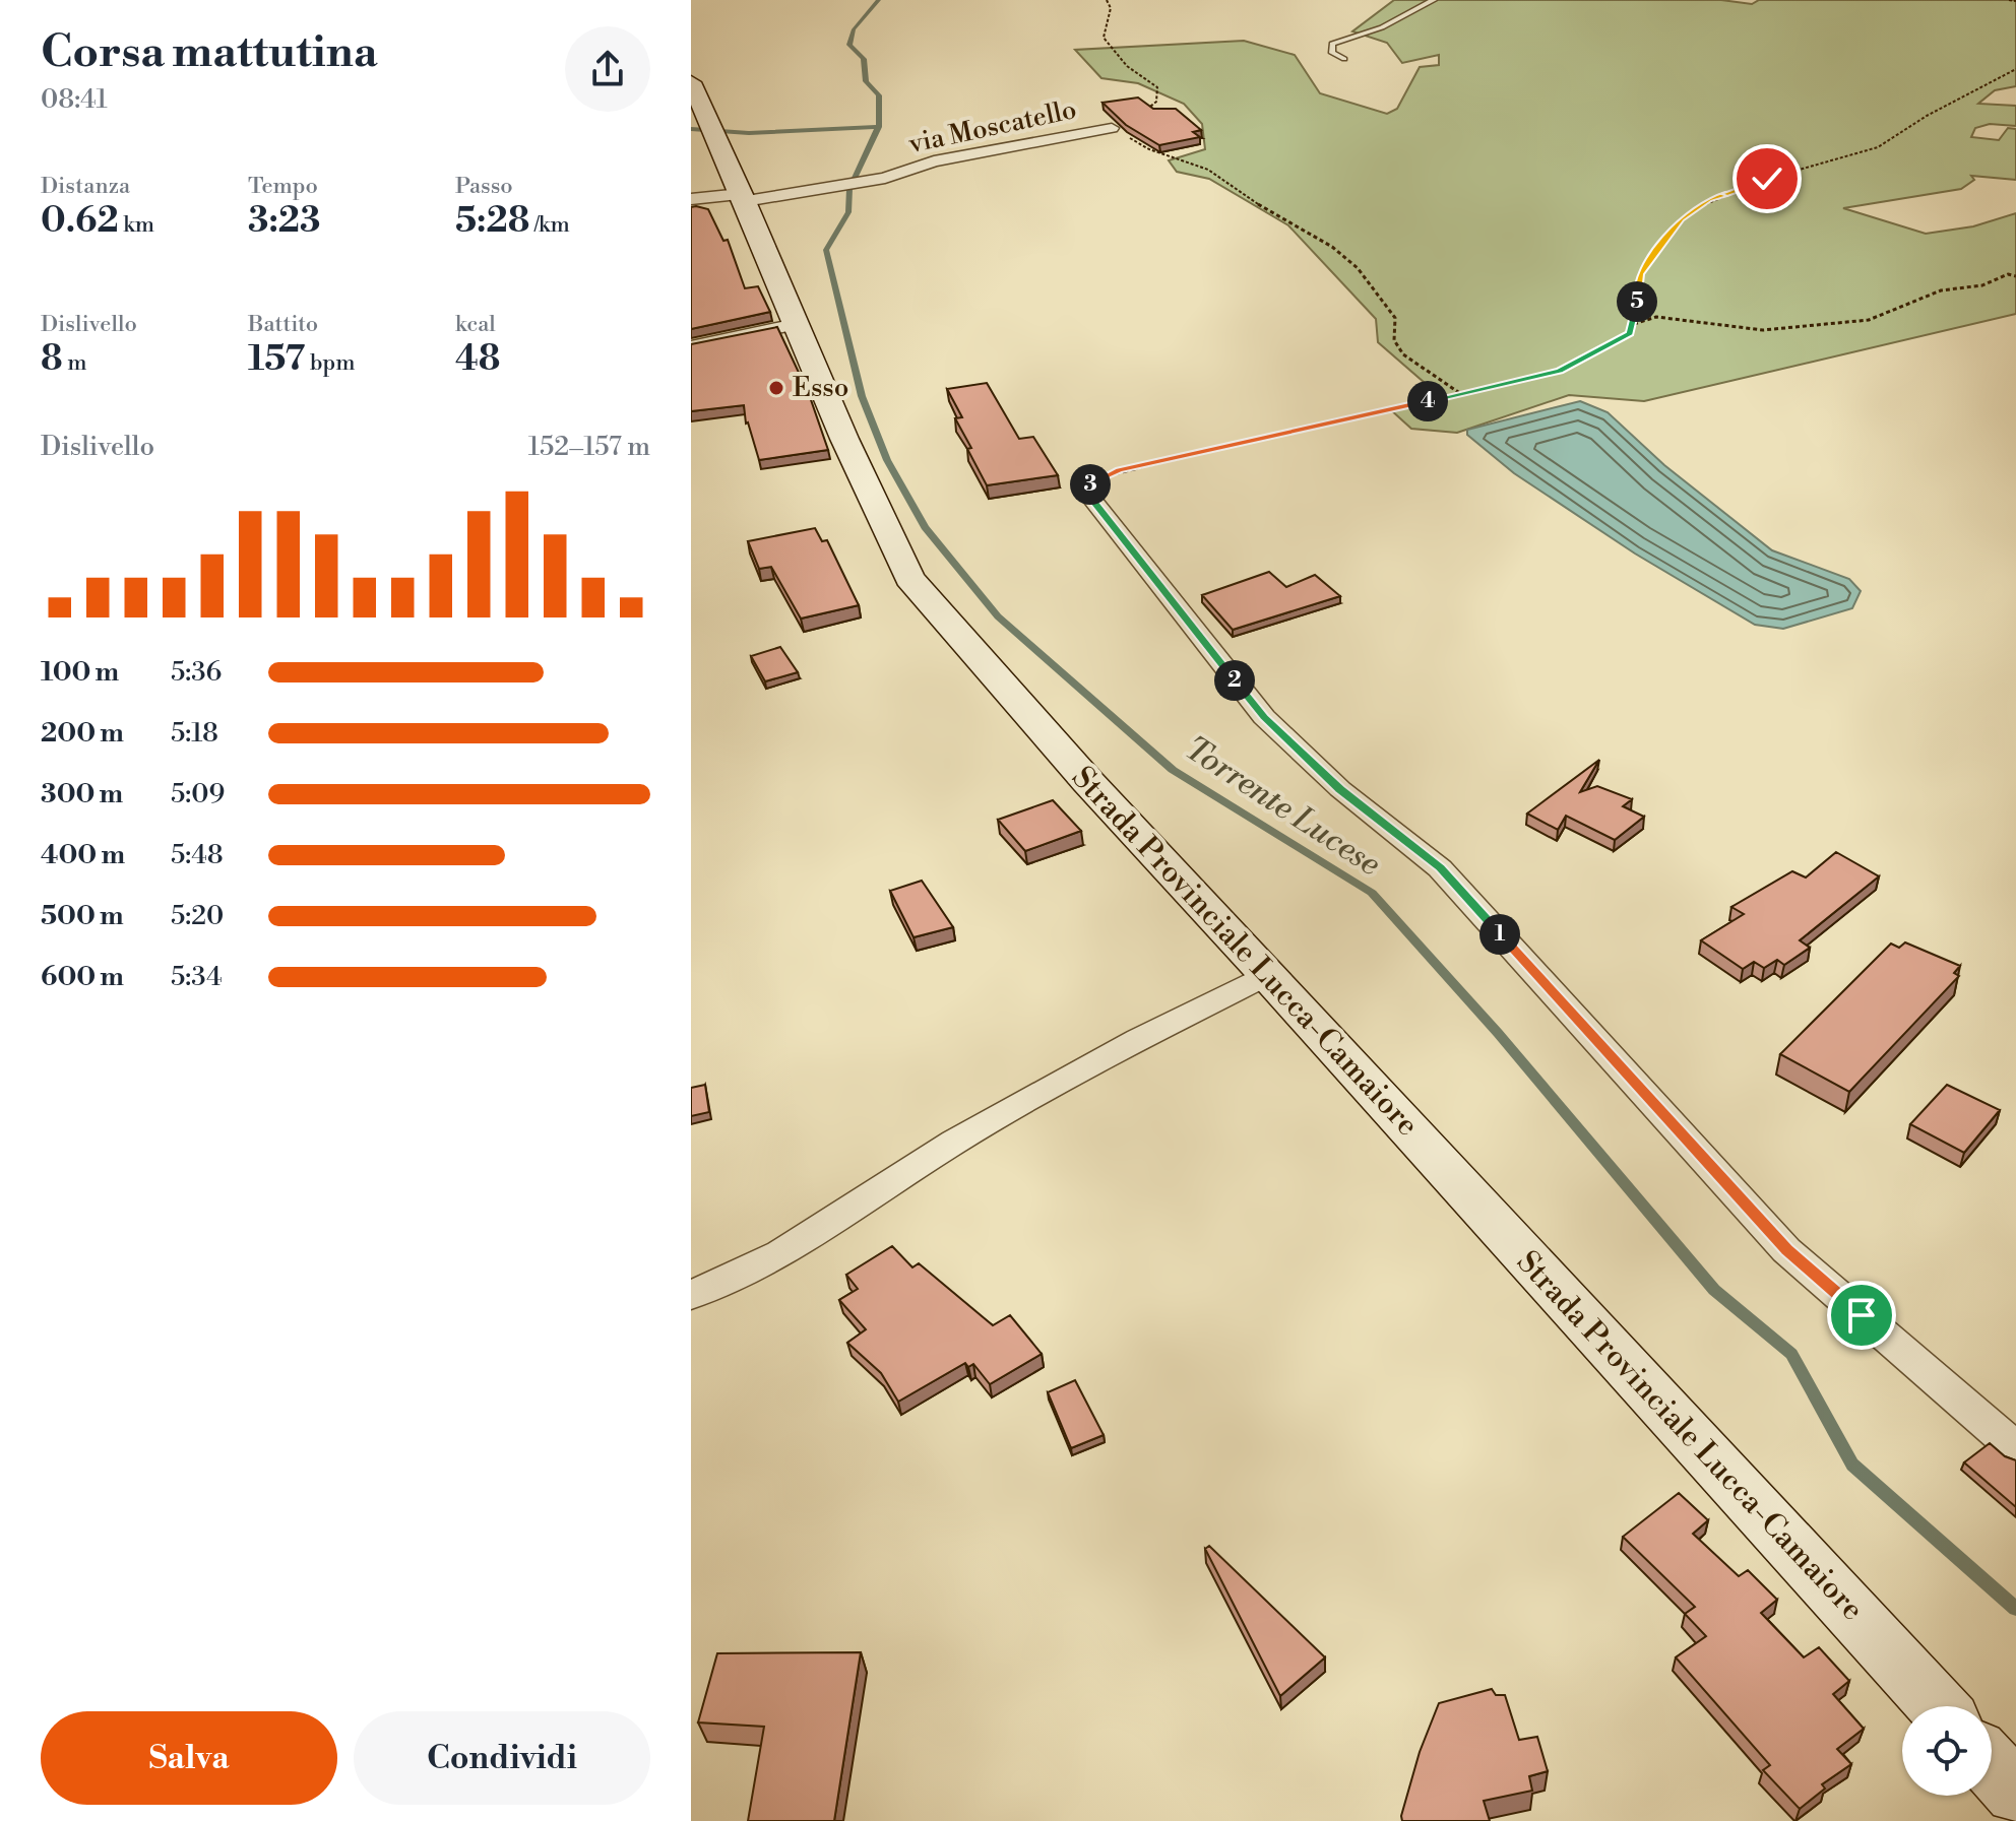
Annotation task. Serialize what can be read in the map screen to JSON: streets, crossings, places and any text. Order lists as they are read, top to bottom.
{
  "streets": {
    "main road": ["Strada Provinciale Lucca-Camaiore"],
    "street": ["via Moscatello"]
  },
  "crossings": [
    ["via Moscatello", "Strada Provinciale Lucca-Camaiore"]
  ],
  "water": ["Torrente Lucese"],
  "places": ["Esso"],
  "page": {
    "heading": ["Corsa mattutina", "08:41"],
    "stats": [
      ["Distanza", "0.62 km"],
      ["Tempo", "3:23"],
      ["Passo", "5:28 /km"],
      ["Dislivello", "8 m"],
      ["Battito", "157 bpm"],
      ["kcal", "48"]
    ],
    "pins": [
      "5",
      "4",
      "3",
      "2",
      "1"
    ],
    "chart": ["Dislivello", "152–157 m"],
    "list": [
      {
        "name": "100 m",
        "note": "5:36"
      },
      {
        "name": "200 m",
        "note": "5:18"
      },
      {
        "name": "300 m",
        "note": "5:09"
      },
      {
        "name": "400 m",
        "note": "5:48"
      },
      {
        "name": "500 m",
        "note": "5:20"
      },
      {
        "name": "600 m",
        "note": "5:34"
      }
    ],
    "buttons": ["Salva", "Condividi"]
  }
}
